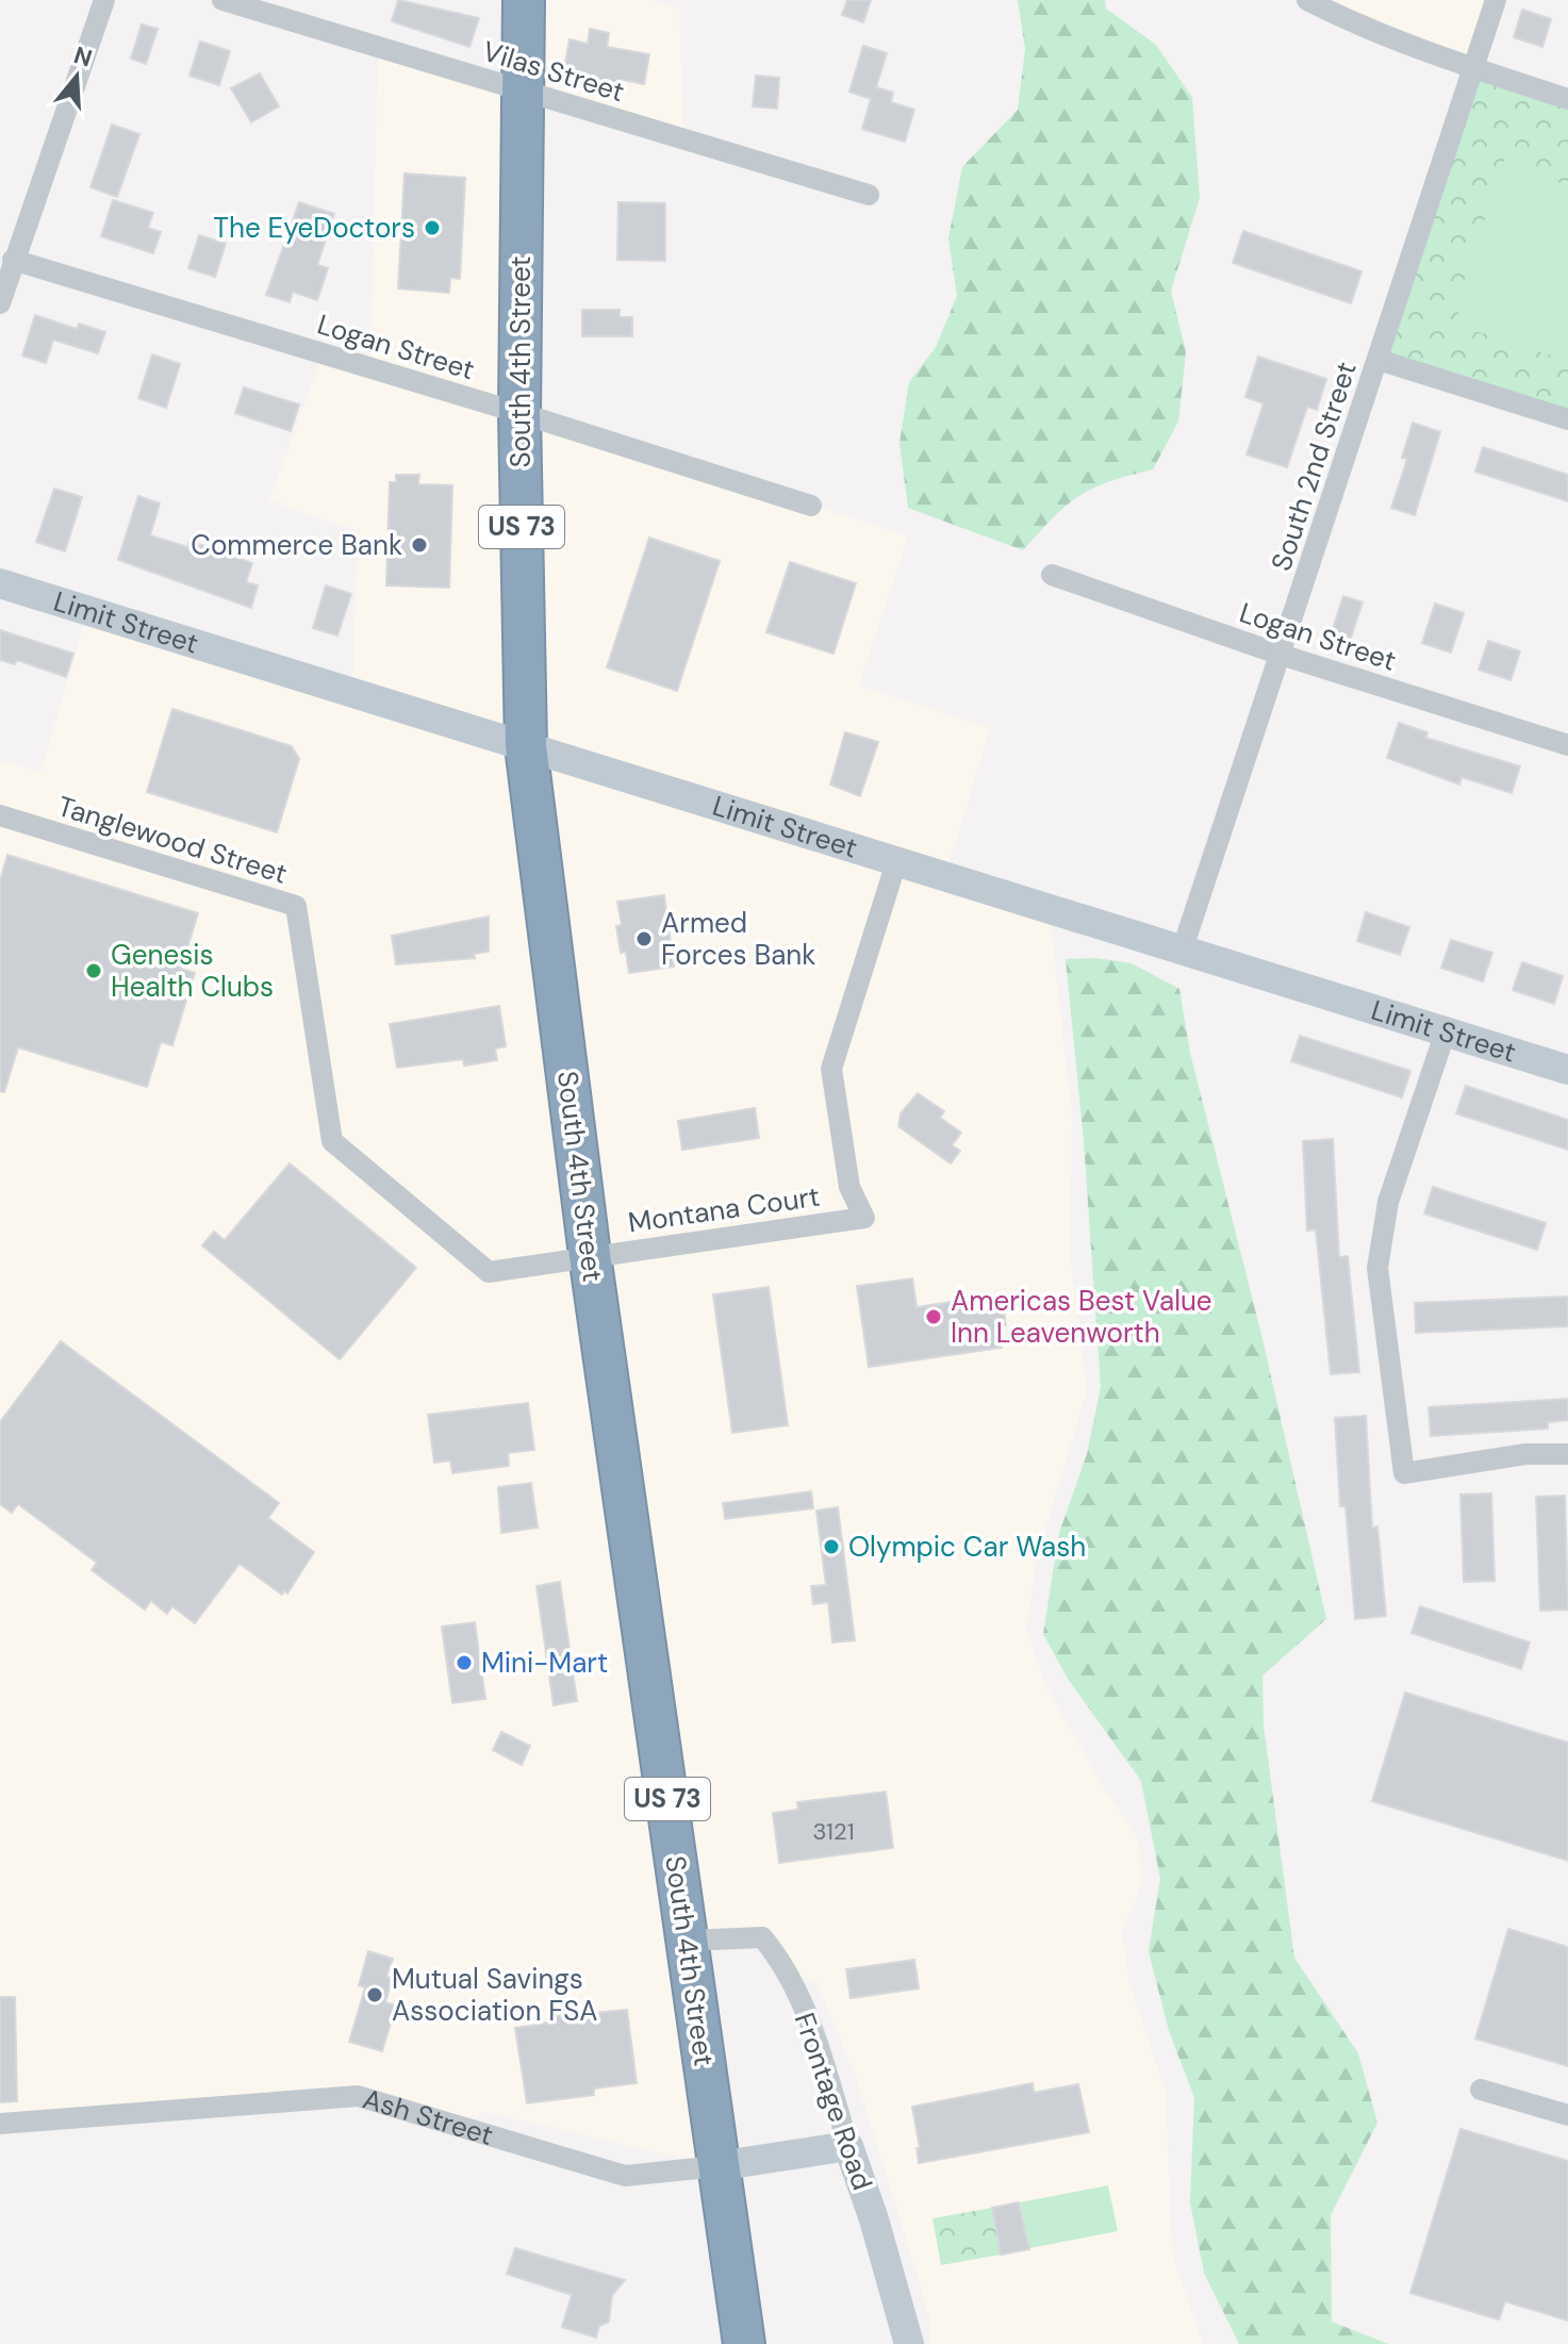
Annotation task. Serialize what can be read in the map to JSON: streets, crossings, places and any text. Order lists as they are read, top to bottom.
{
  "streets": {
    "highway": ["South 4th Street", "US 73"],
    "street": [
      "Vilas Street",
      "Logan Street",
      "South 2nd Street",
      "Limit Street",
      "Tanglewood Street",
      "Montana Court",
      "Frontage Road",
      "Ash Street"
    ]
  },
  "crossings": [
    ["Vilas Street", "South 4th Street"],
    ["Logan Street", "South 4th Street"],
    ["Logan Street", "South 2nd Street"],
    ["South 4th Street", "Limit Street"],
    ["South 4th Street", "Tanglewood Street"],
    ["South 4th Street", "Montana Court"],
    ["South 4th Street", "Frontage Road"],
    ["South 4th Street", "Ash Street"],
    ["South 2nd Street", "Limit Street"],
    ["Limit Street", "Montana Court"],
    ["Tanglewood Street", "Montana Court"],
    ["Frontage Road", "Ash Street"]
  ],
  "places": [
    "The EyeDoctors",
    "Commerce Bank",
    "Armed Forces Bank",
    "Genesis Health Clubs",
    "Americas Best Value Inn Leavenworth",
    "Olympic Car Wash",
    "Mini-Mart",
    "Mutual Savings Association FSA"
  ],
  "house_numbers": ["3121"],
  "north": "top"
}
